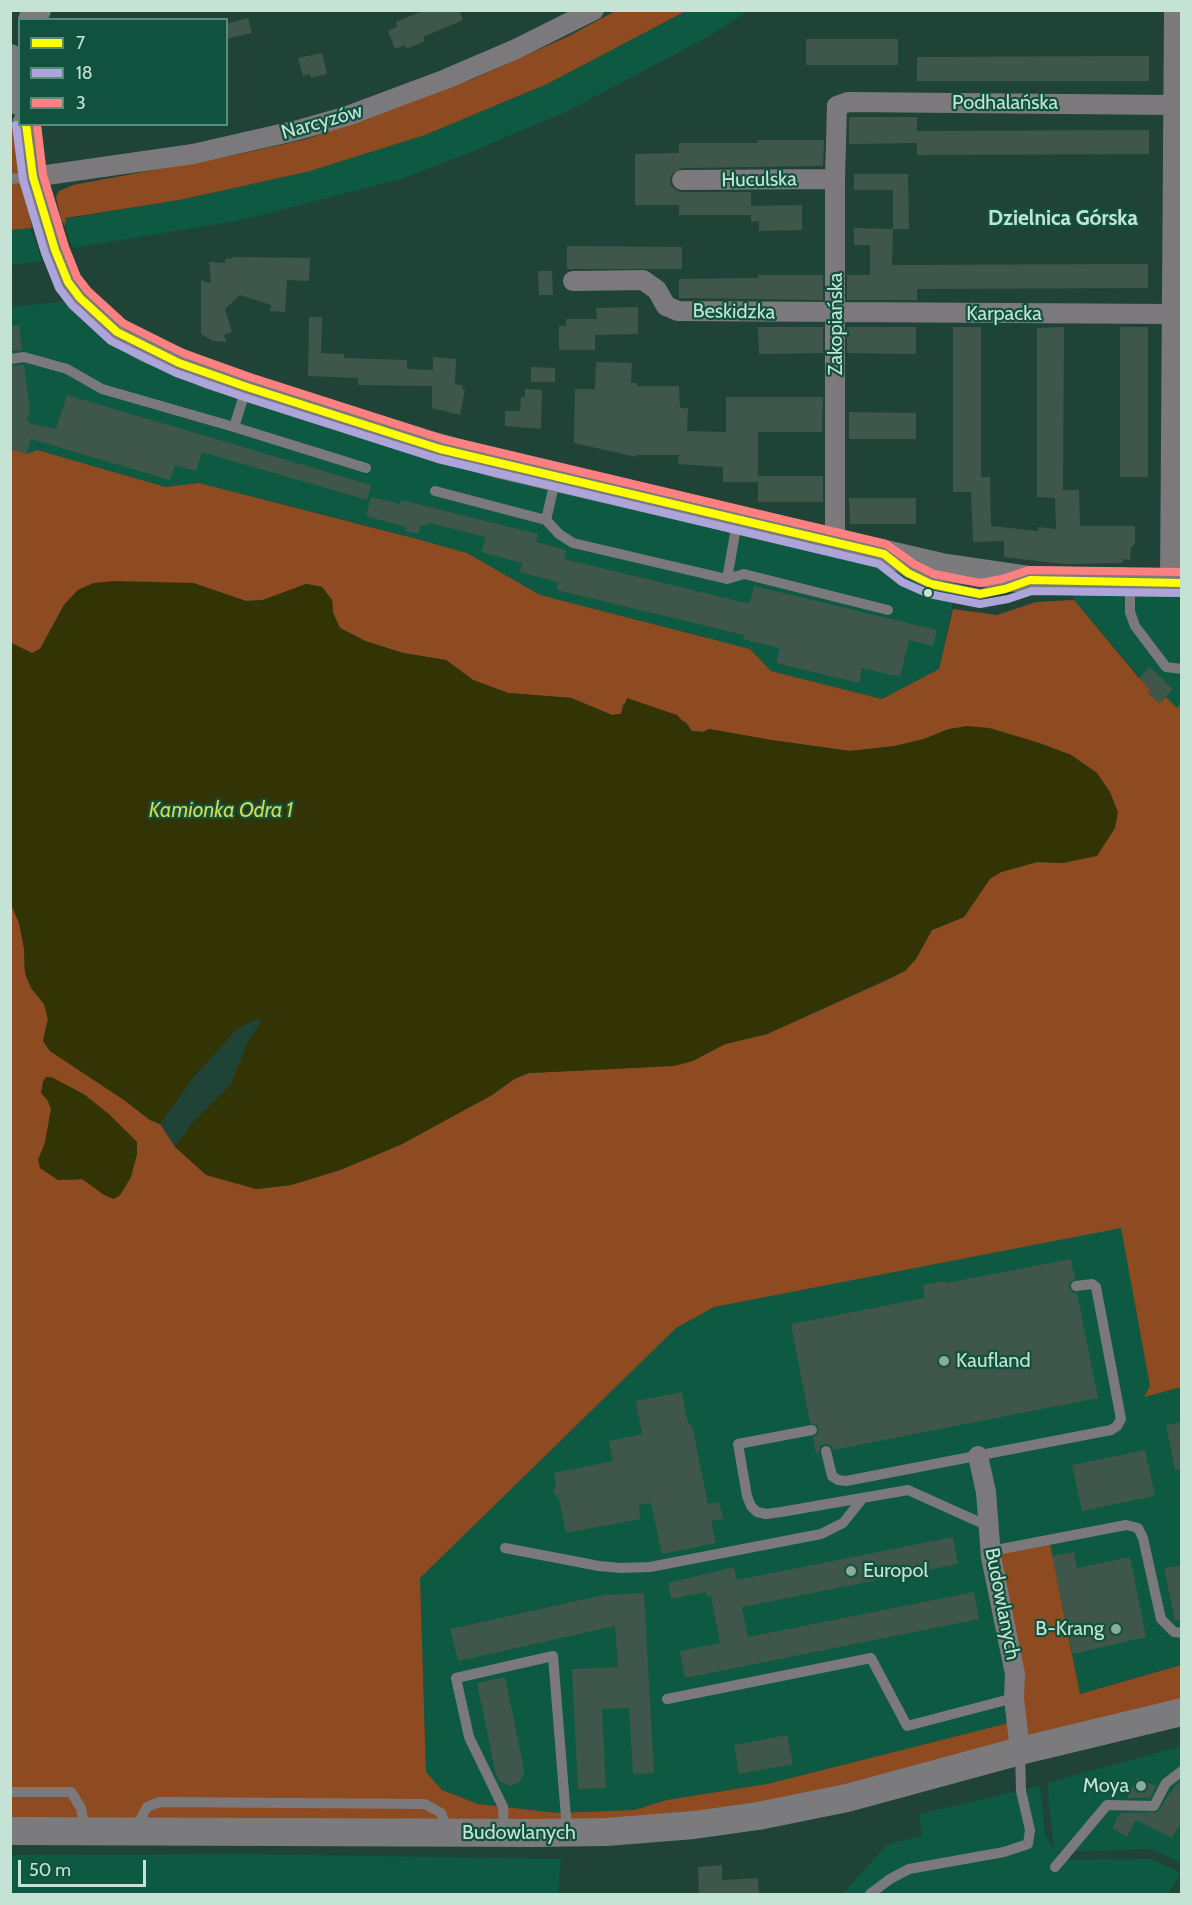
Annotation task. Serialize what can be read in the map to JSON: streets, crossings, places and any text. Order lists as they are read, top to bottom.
{
  "streets": {
    "street": [
      "Podhalańska",
      "Narcyzów",
      "Huculska",
      "Beskidzka",
      "Karpacka",
      "Zakopiańska",
      "Budowlanych"
    ]
  },
  "crossings": [
    ["Podhalańska", "Zakopiańska"],
    ["Huculska", "Zakopiańska"],
    ["Beskidzka", "Karpacka"],
    ["Beskidzka", "Zakopiańska"],
    ["Karpacka", "Zakopiańska"]
  ],
  "districts": ["Dzielnica Górska"],
  "water": ["Kamionka Odra 1"],
  "places": [
    "Kaufland",
    "Europol",
    "B-Krang",
    "Moya"
  ],
  "lines": ["transit line 18", "transit line 7", "transit line 3"],
  "legend": ["7", "18", "3"],
  "scale_bar": "50 m"
}
